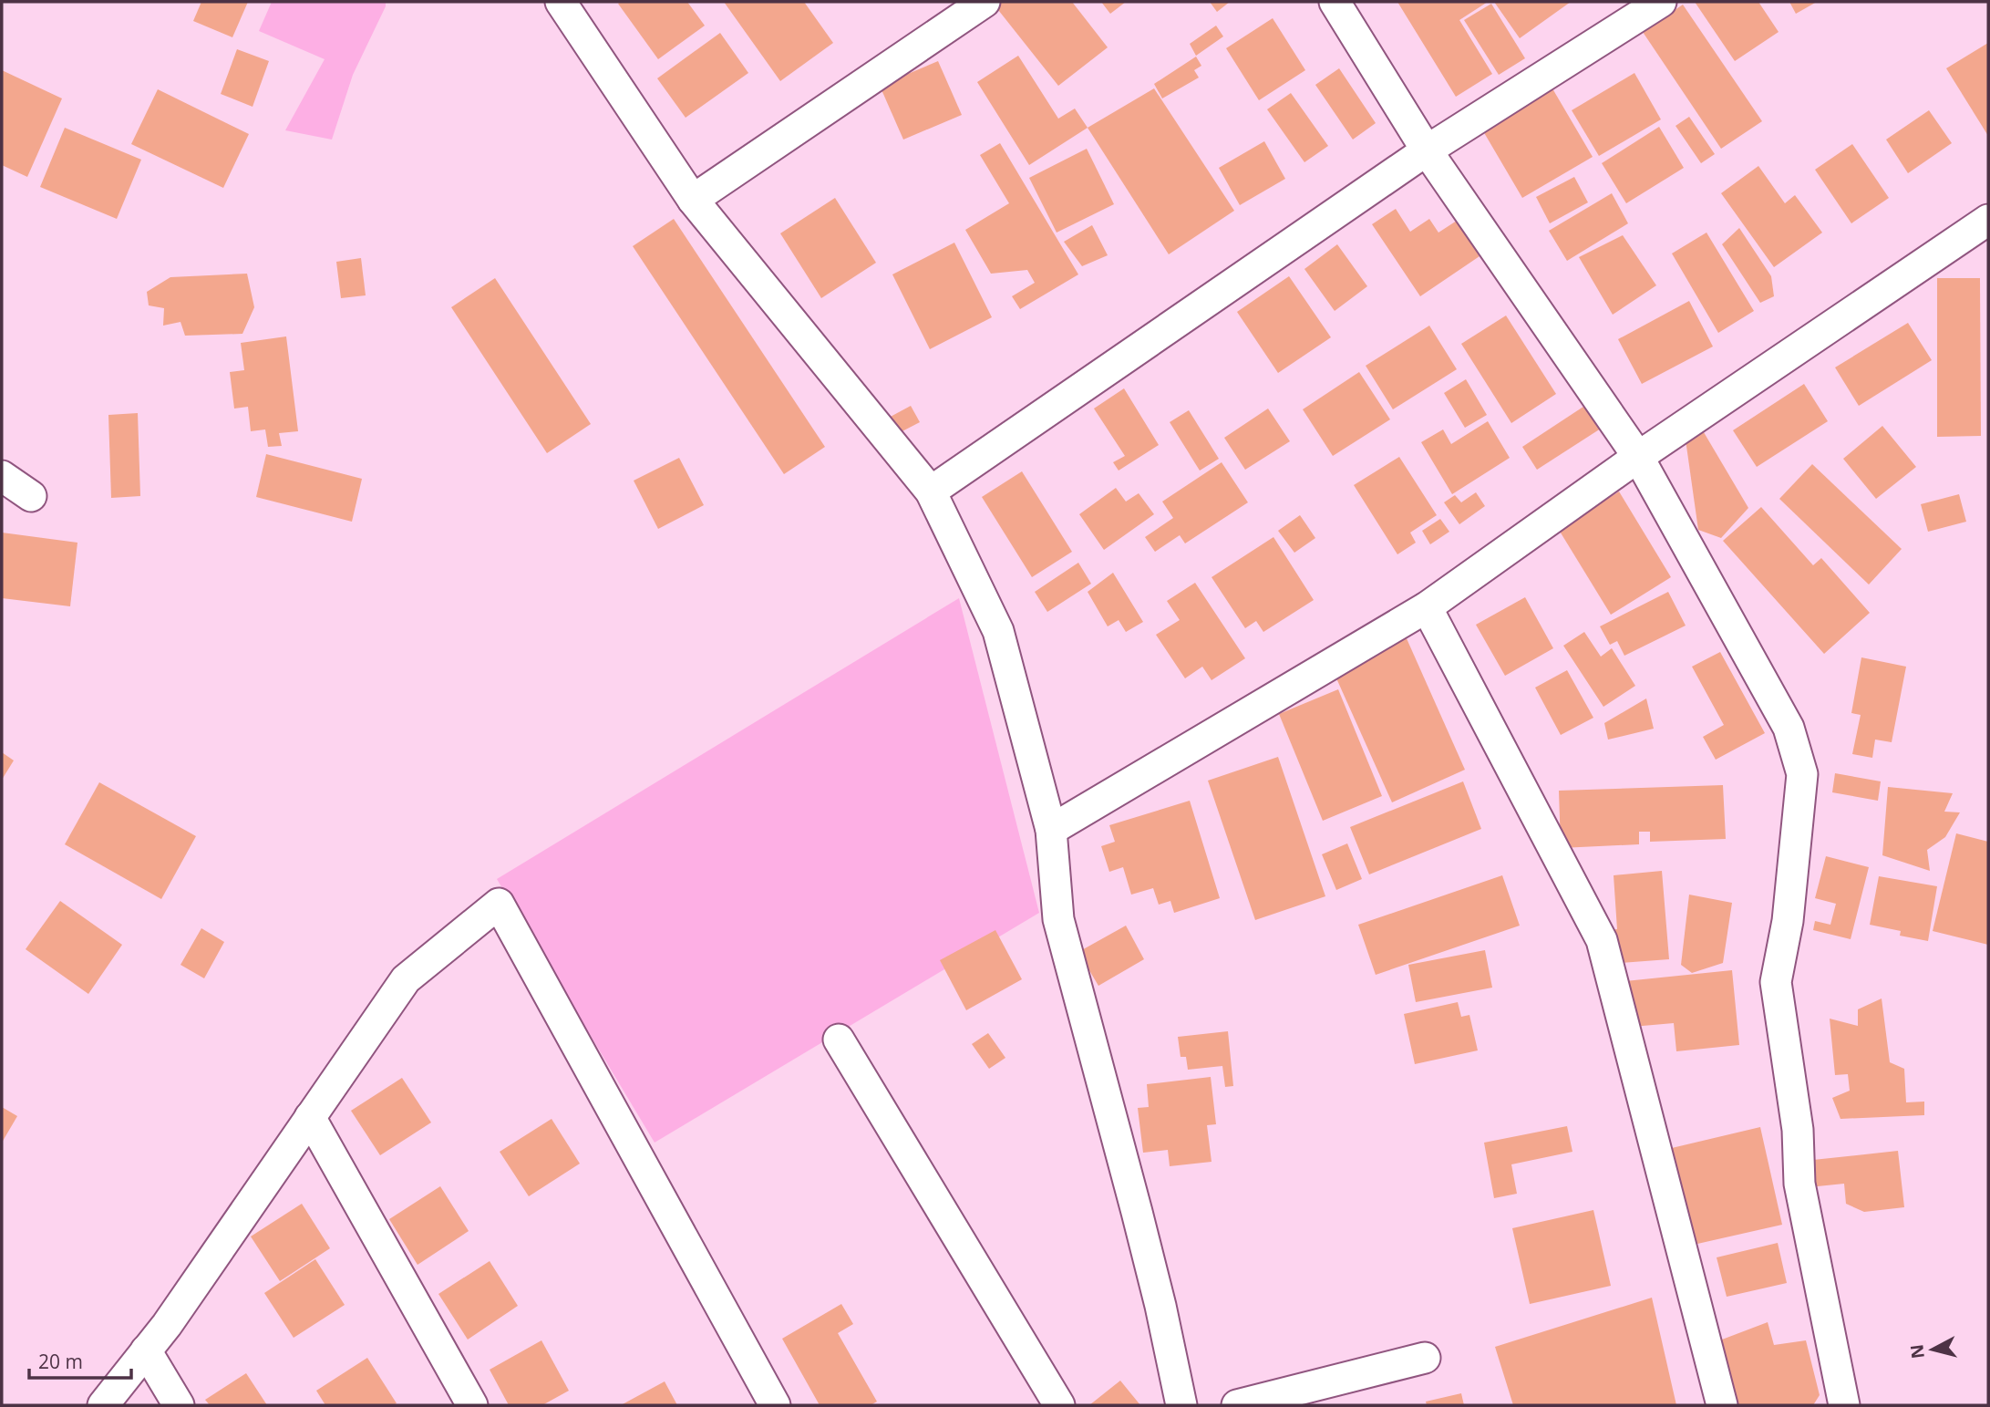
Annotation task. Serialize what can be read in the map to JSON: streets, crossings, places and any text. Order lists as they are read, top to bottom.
{
  "scale_bar": "20 m",
  "north": "left"
}
